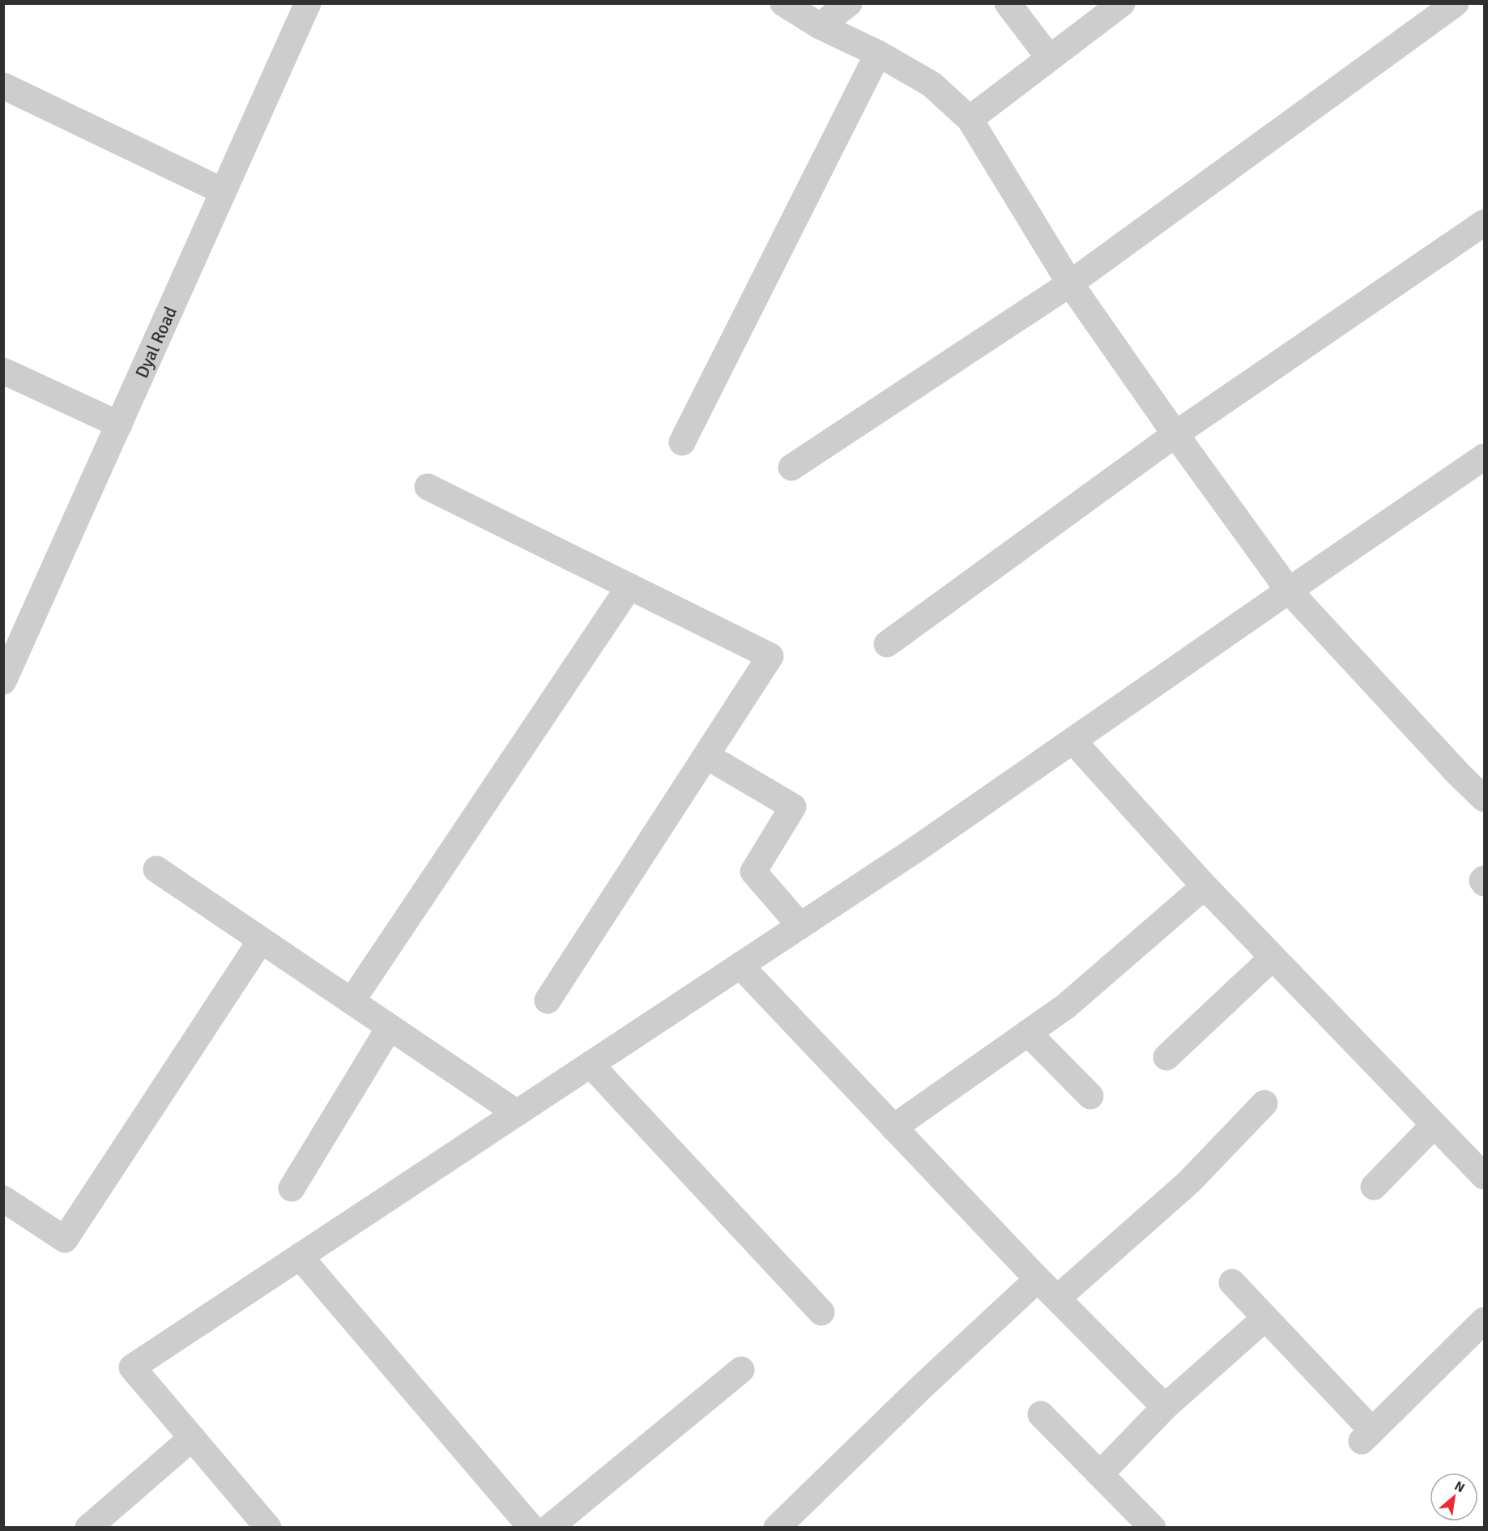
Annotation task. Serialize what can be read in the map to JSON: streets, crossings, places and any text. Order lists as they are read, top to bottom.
{
  "streets": {
    "street": ["Dyal Road"]
  },
  "north": "top right"
}
